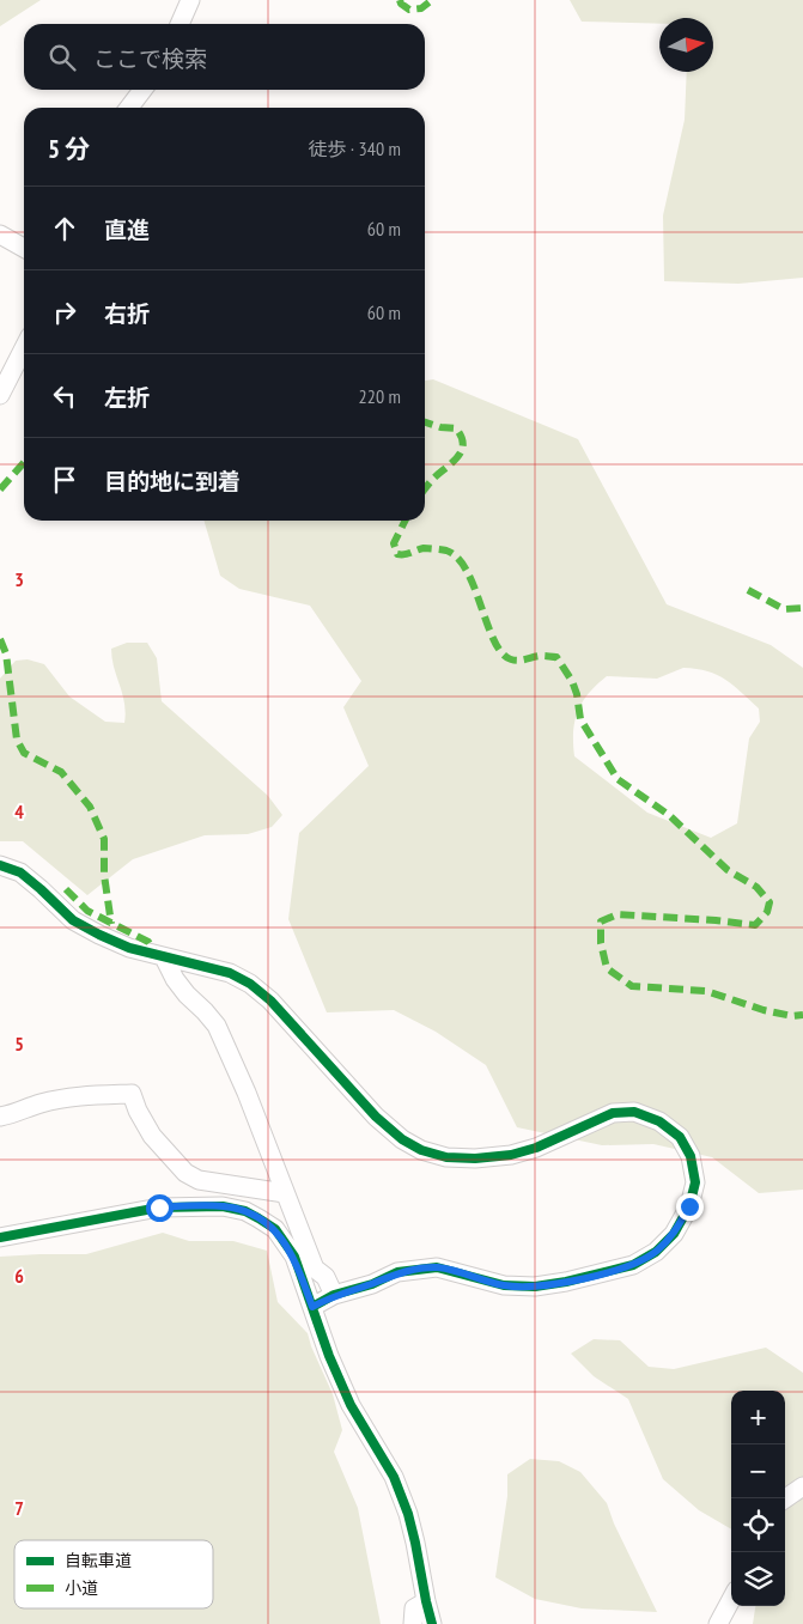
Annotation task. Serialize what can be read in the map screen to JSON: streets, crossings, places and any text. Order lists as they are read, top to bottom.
{
  "legend": ["自転車道", "小道"],
  "north": "right",
  "page": {
    "search": "ここで検索",
    "heading": ["5 分", "徒歩 · 340 m"],
    "list": [
      ["直進", "60 m"],
      ["右折", "60 m"],
      ["左折", "220 m"],
      "目的地に到着"
    ],
    "map_buttons": ["+", "−"]
  },
  "grid": {
    "rows": [
      "3",
      "4",
      "5",
      "6",
      "7"
    ]
  }
}
